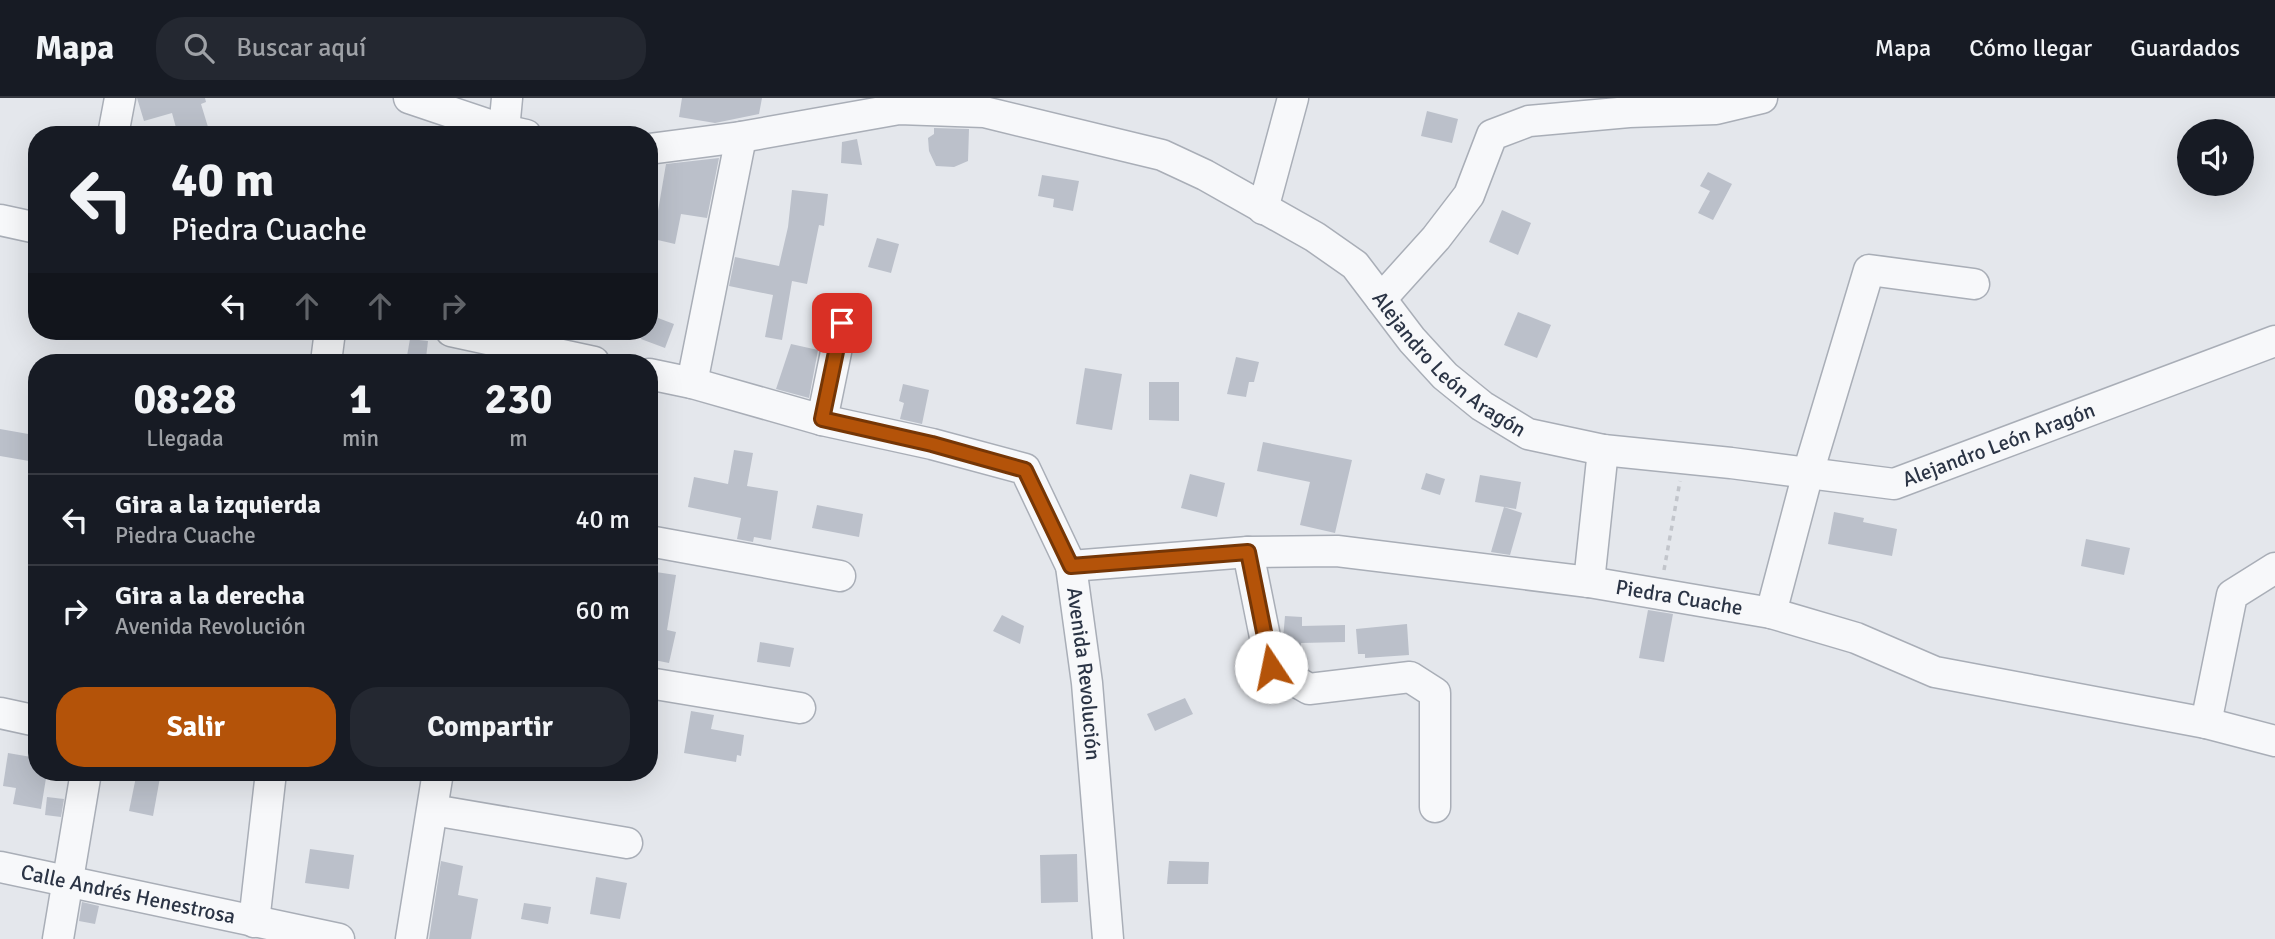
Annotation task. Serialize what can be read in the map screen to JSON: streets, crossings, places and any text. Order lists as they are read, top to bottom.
{
  "streets": {
    "street": [
      "Alejandro León Aragón",
      "Piedra Cuache",
      "Avenida Revolución",
      "Calle Andrés Henestrosa"
    ]
  },
  "crossings": [
    ["Piedra Cuache", "Avenida Revolución"]
  ],
  "page": {
    "header": "Mapa",
    "search": "Buscar aquí",
    "nav": ["Mapa", "Cómo llegar", "Guardados"],
    "turn": ["40 m", "Piedra Cuache"],
    "eta": [
      "08:28",
      "Llegada",
      "1",
      "min",
      "230",
      "m"
    ],
    "list": [
      {
        "name": "Gira a la izquierda",
        "note": "Piedra Cuache",
        "value": "40 m"
      },
      {
        "name": "Gira a la derecha",
        "note": "Avenida Revolución",
        "value": "60 m"
      }
    ],
    "buttons": ["Salir", "Compartir"]
  }
}
